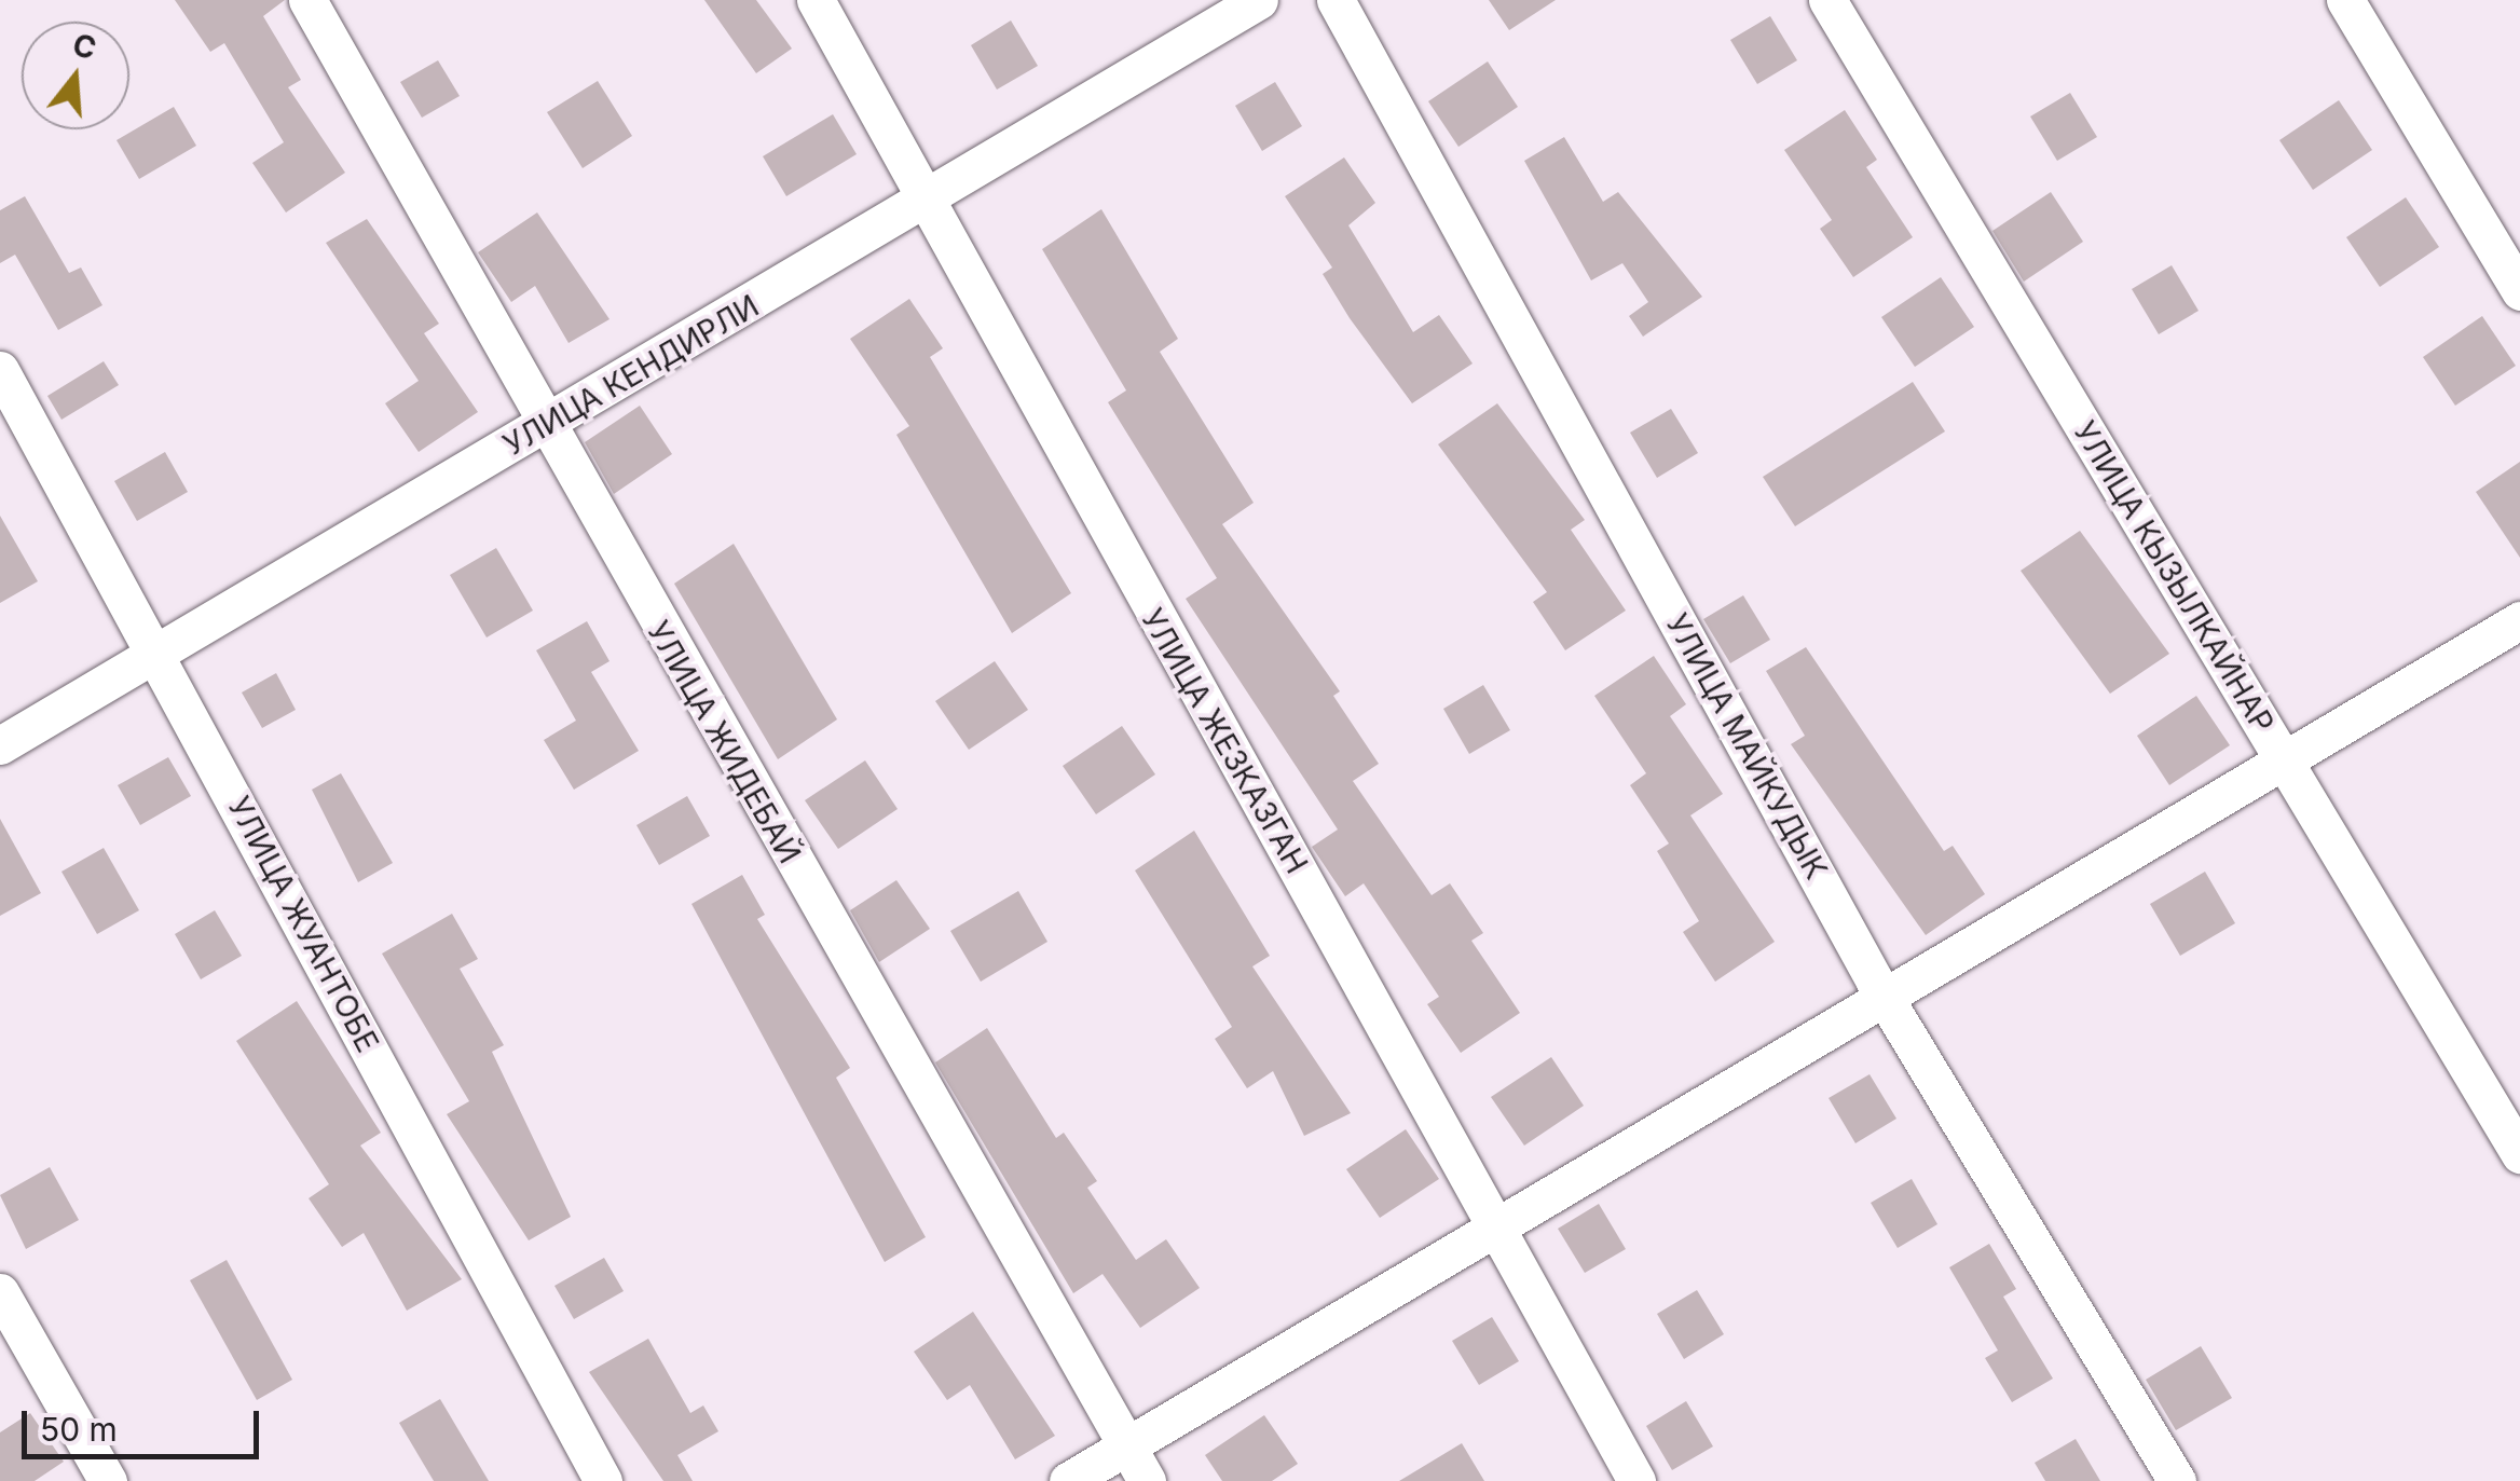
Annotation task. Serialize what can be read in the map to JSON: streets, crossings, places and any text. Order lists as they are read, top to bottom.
{
  "streets": {
    "street": [
      "УЛИЦА КЕНДИРЛИ",
      "УЛИЦА КЫЗЫЛКАЙНАР",
      "УЛИЦА ЖЕЗКАЗГАН",
      "УЛИЦА ЖИДЕБАЙ",
      "УЛИЦА МАЙКУДЫК",
      "УЛИЦА ЖУАНТОБЕ"
    ]
  },
  "crossings": [
    ["УЛИЦА КЕНДИРЛИ", "УЛИЦА ЖЕЗКАЗГАН"],
    ["УЛИЦА КЕНДИРЛИ", "УЛИЦА ЖИДЕБАЙ"],
    ["УЛИЦА КЕНДИРЛИ", "УЛИЦА ЖУАНТОБЕ"]
  ],
  "scale_bar": "50 m",
  "north": "top"
}
